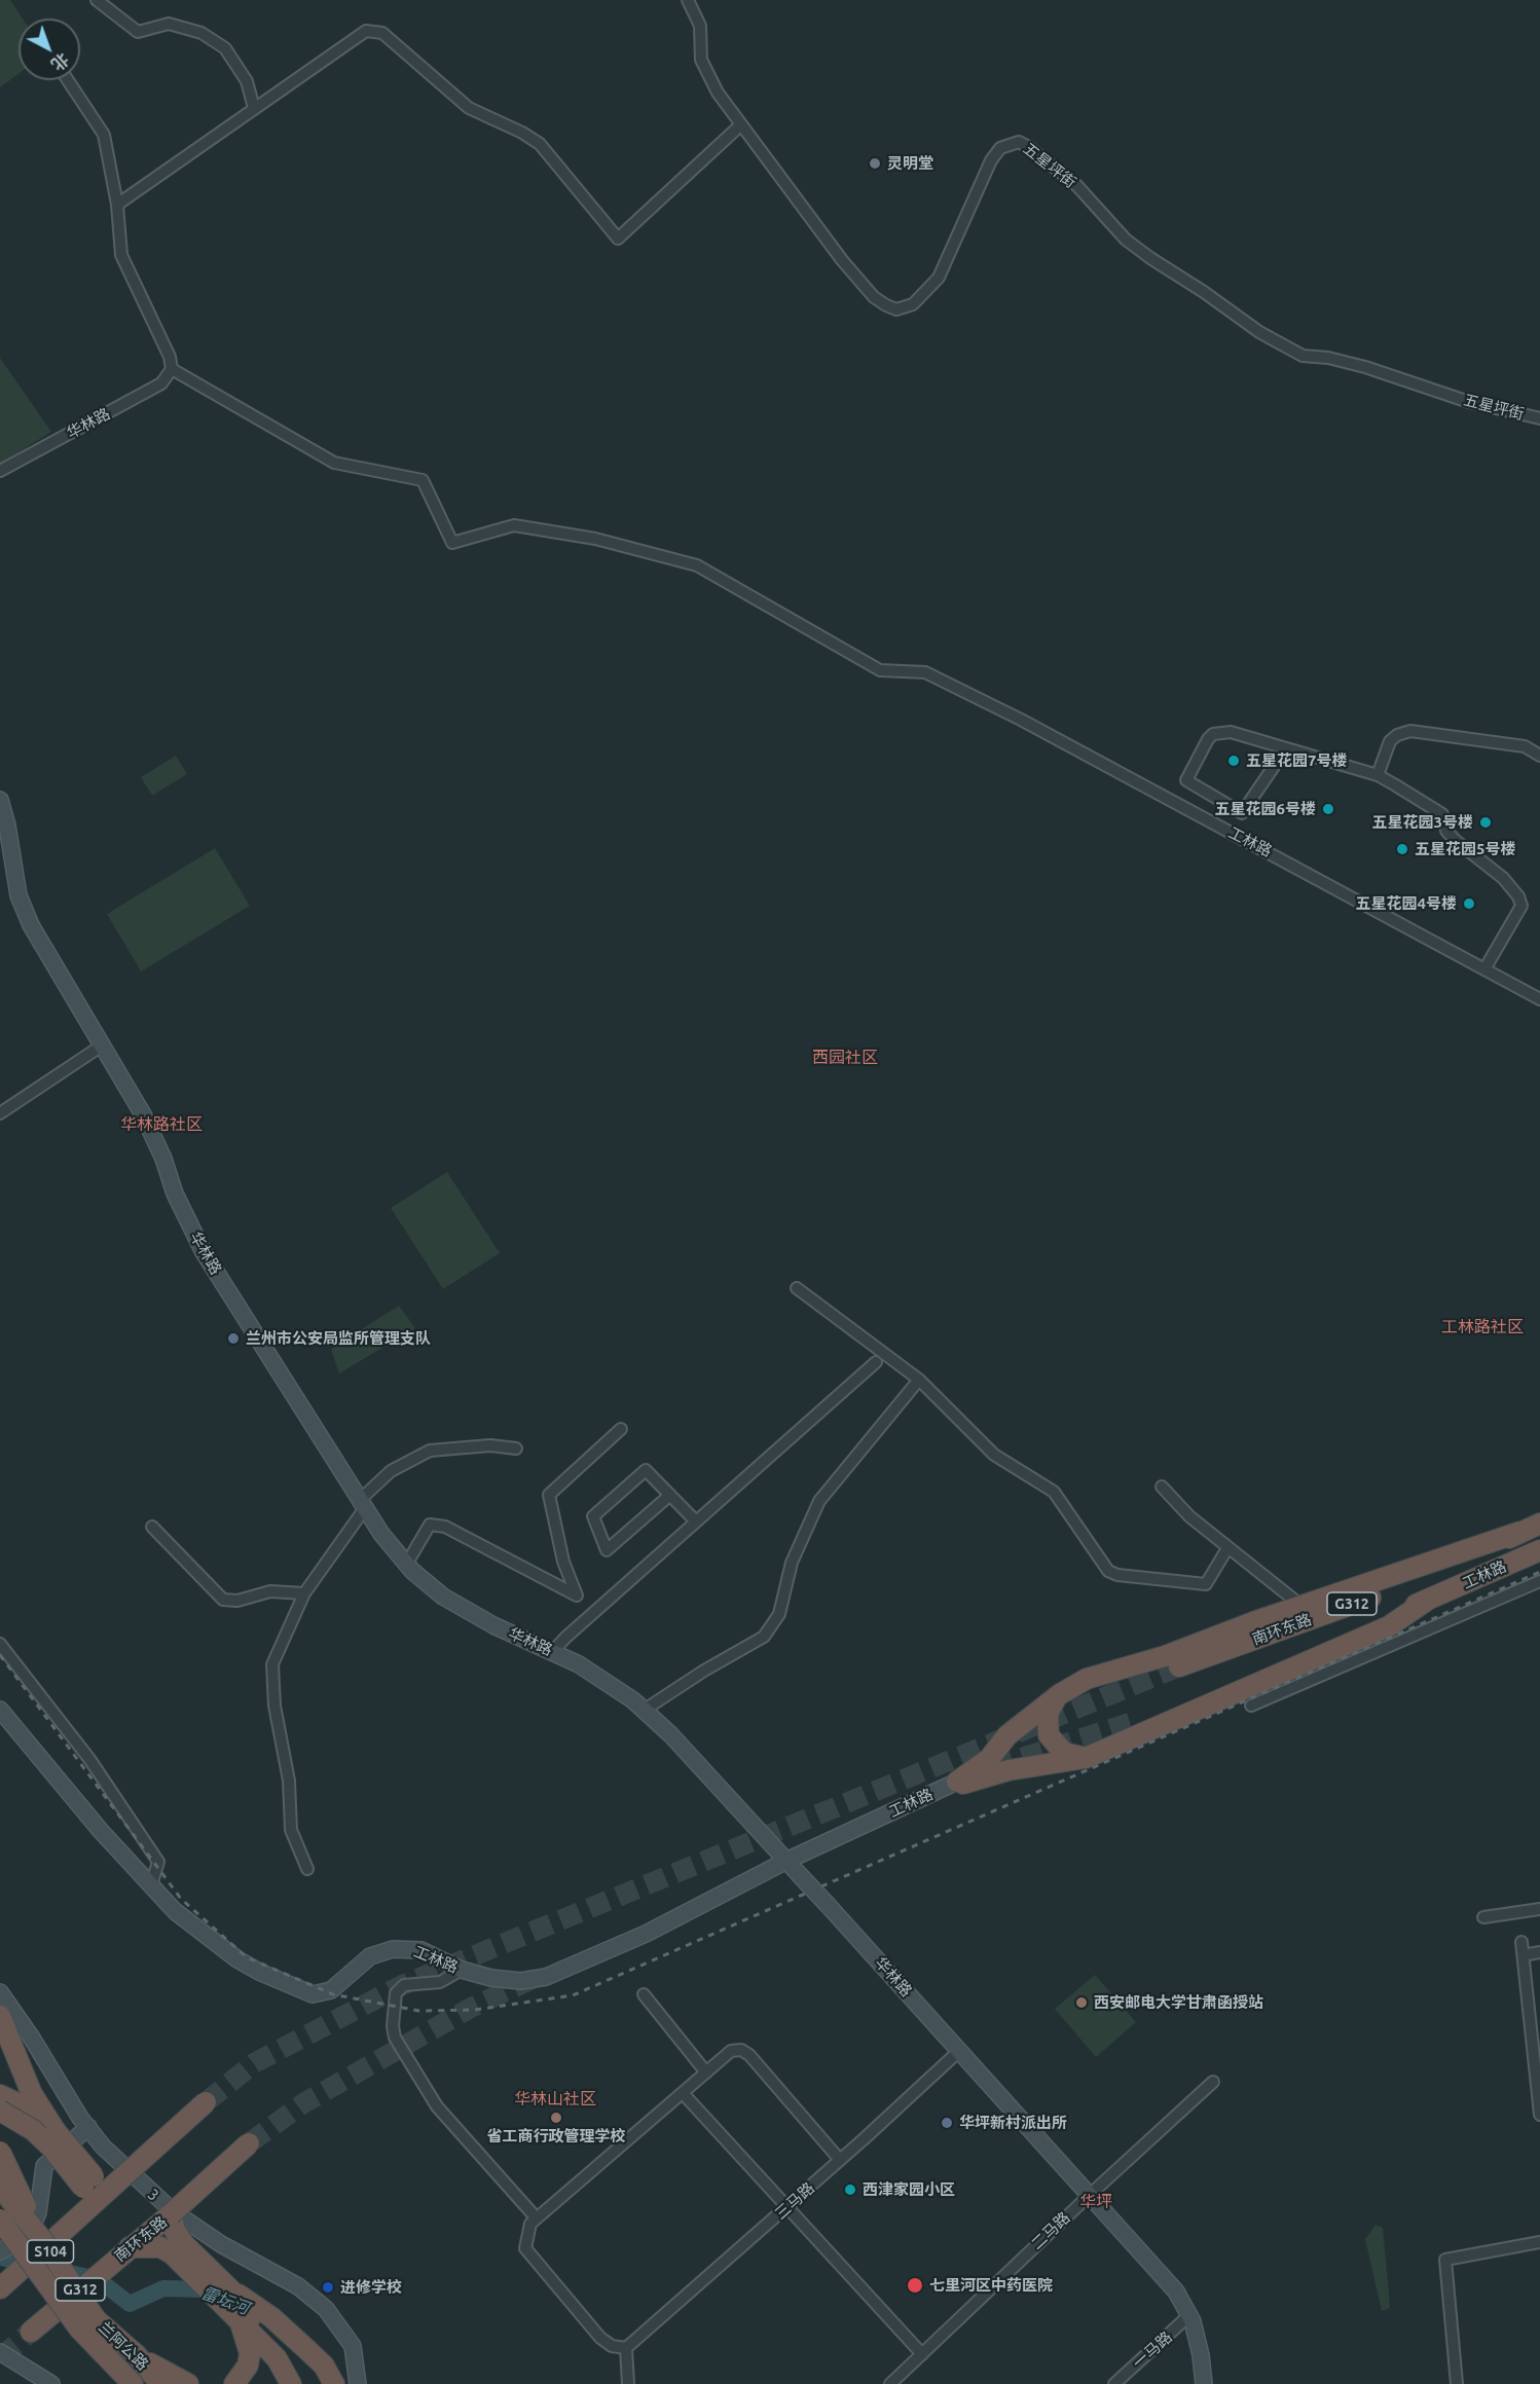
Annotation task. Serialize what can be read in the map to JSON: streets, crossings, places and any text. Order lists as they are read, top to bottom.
{
  "streets": {
    "highway": [
      "工林路",
      "G312",
      "南环东路",
      "S104",
      "兰阿公路"
    ],
    "street": [
      "五星坪街",
      "华林路",
      "3",
      "三马路",
      "二马路",
      "一马路"
    ]
  },
  "crossings": [
    ["华林路", "工林路"],
    ["华林路", "三马路"],
    ["华林路", "二马路"],
    ["华林路", "一马路"],
    ["工林路", "南环东路"],
    ["G312", "南环东路"]
  ],
  "districts": [
    "西园社区",
    "华林路社区",
    "工林路社区",
    "华林山社区",
    "华坪"
  ],
  "water": ["雷坛河"],
  "places": [
    "灵明堂",
    "五星花园7号楼",
    "五星花园6号楼",
    "五星花园3号楼",
    "五星花园5号楼",
    "五星花园4号楼",
    "兰州市公安局监所管理支队",
    "西安邮电大学甘肃函授站",
    "省工商行政管理学校",
    "华坪新村派出所",
    "西津家园小区",
    "七里河区中药医院",
    "进修学校"
  ],
  "north": "bottom right"
}
